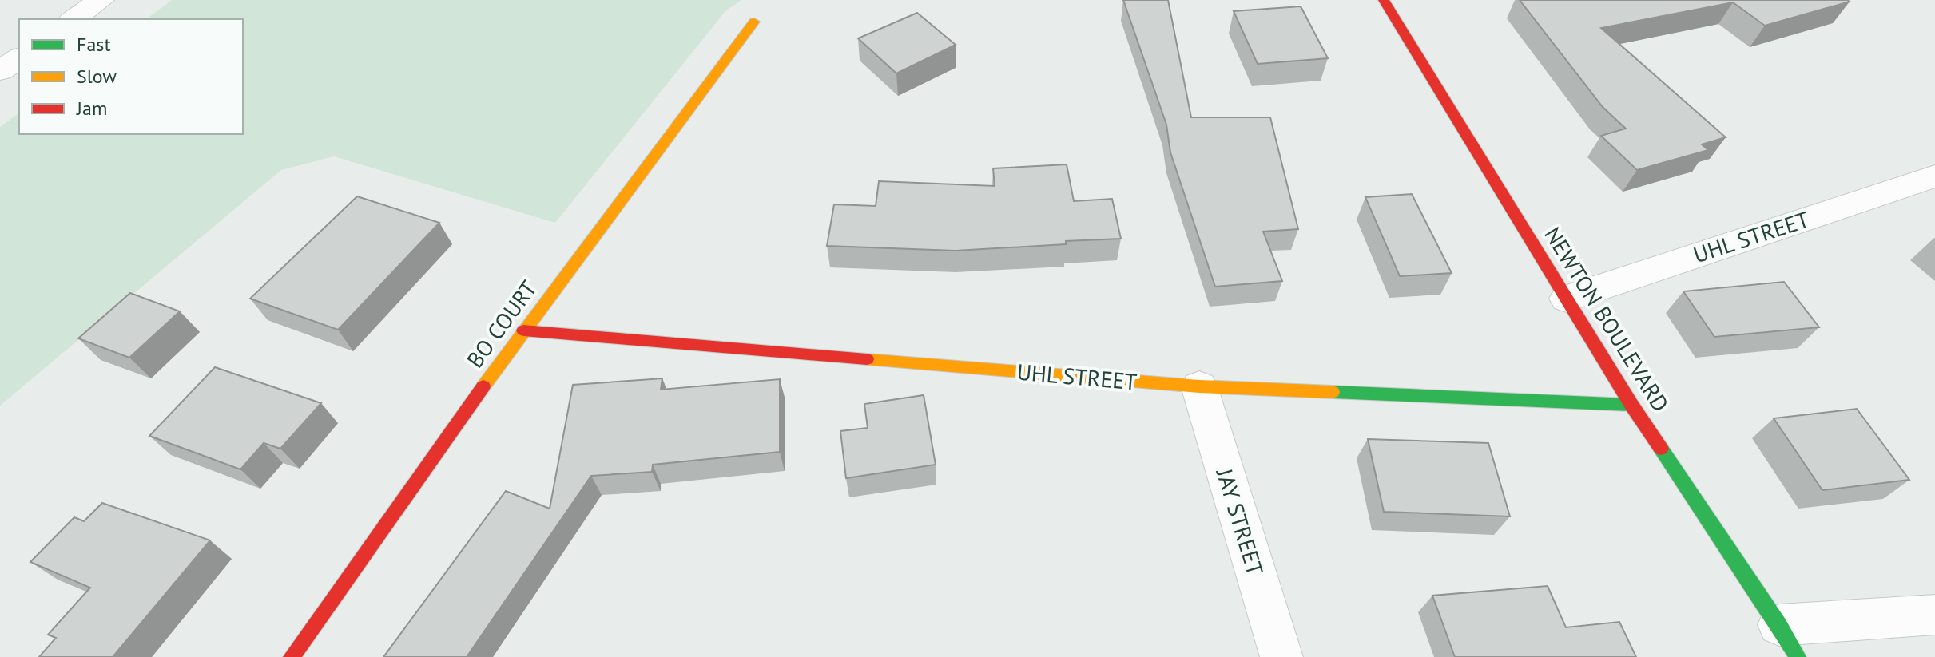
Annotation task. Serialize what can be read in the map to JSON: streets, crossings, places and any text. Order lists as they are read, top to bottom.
{
  "streets": {
    "street": [
      "UHL STREET",
      "NEWTON BOULEVARD",
      "BO COURT",
      "JAY STREET"
    ]
  },
  "crossings": [
    ["UHL STREET", "NEWTON BOULEVARD"],
    ["UHL STREET", "BO COURT"],
    ["UHL STREET", "JAY STREET"]
  ],
  "legend": ["Fast", "Slow", "Jam"]
}
